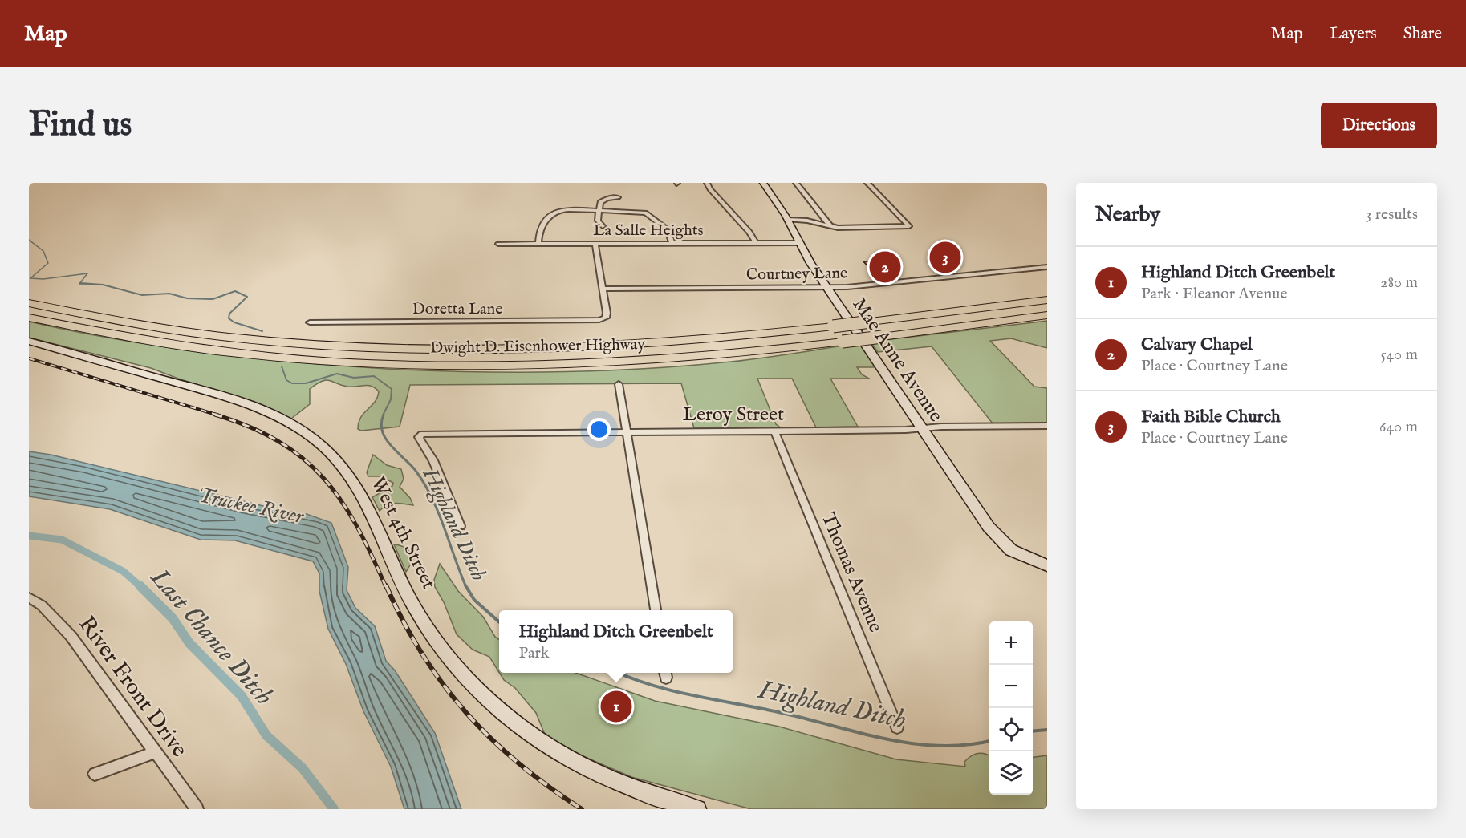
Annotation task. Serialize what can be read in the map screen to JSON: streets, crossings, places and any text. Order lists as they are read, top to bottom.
{
  "streets": {
    "highway": ["Dwight D. Eisenhower Highway"],
    "main road": ["Mae Anne Avenue", "West 4th Street"],
    "street": [
      "La Salle Heights",
      "Courtney Lane",
      "Doretta Lane",
      "Leroy Street",
      "Thomas Avenue",
      "River Front Drive"
    ]
  },
  "crossings": [
    ["La Salle Heights", "Mae Anne Avenue"],
    ["Courtney Lane", "Doretta Lane"],
    ["Courtney Lane", "Mae Anne Avenue"],
    ["Mae Anne Avenue", "Leroy Street"],
    ["Leroy Street", "Thomas Avenue"]
  ],
  "water": ["Truckee River", "Highland Ditch", "Last Chance Ditch"],
  "page": {
    "header": "Map",
    "nav": ["Map", "Layers", "Share"],
    "buttons": "Directions",
    "title": "Find us",
    "heading": ["Nearby", "3 results"],
    "pins": ["3", "2", "1"],
    "list": [
      {
        "mark": "1",
        "name": "Highland Ditch Greenbelt",
        "note": "Park · Eleanor Avenue",
        "value": "280 m"
      },
      {
        "mark": "2",
        "name": "Calvary Chapel",
        "note": "Place · Courtney Lane",
        "value": "540 m"
      },
      {
        "mark": "3",
        "name": "Faith Bible Church",
        "note": "Place · Courtney Lane",
        "value": "640 m"
      }
    ],
    "popup": ["Highland Ditch Greenbelt", "Park"],
    "map_buttons": ["+", "−"]
  }
}
